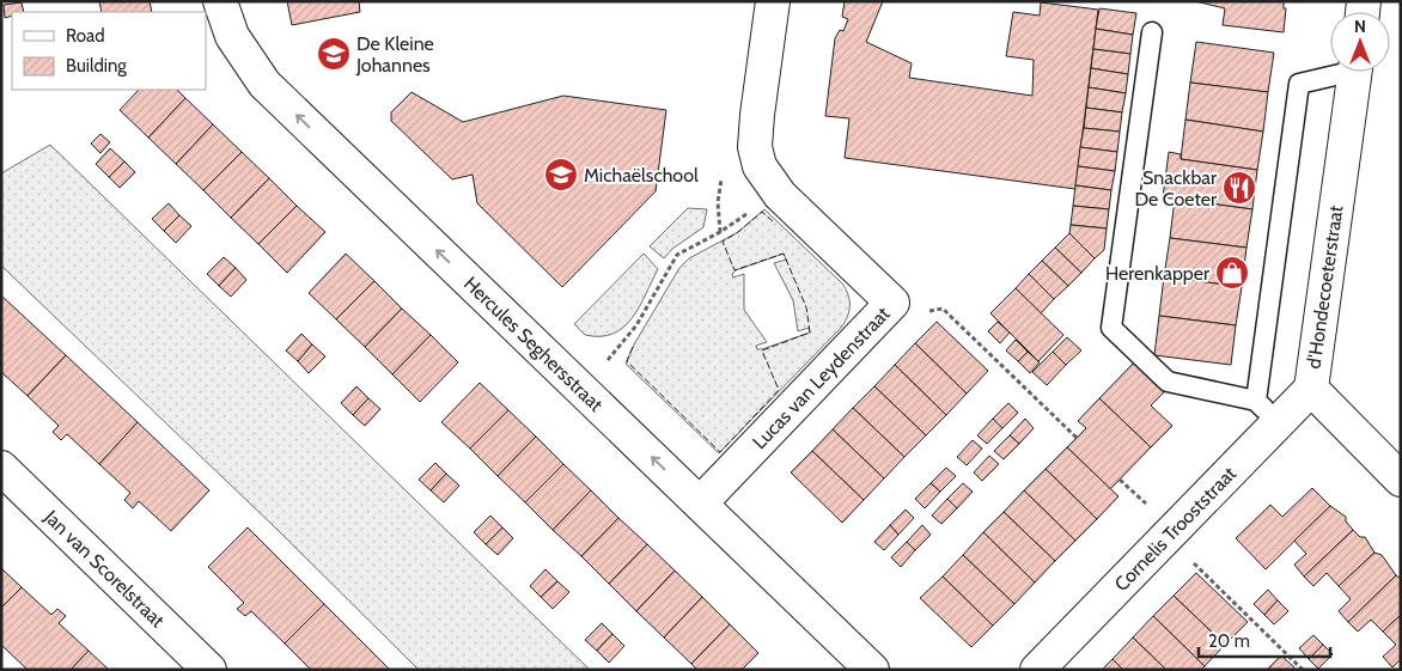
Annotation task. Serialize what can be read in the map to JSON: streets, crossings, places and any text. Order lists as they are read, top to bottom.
{
  "streets": {
    "street": [
      "d'Hondecoeterstraat",
      "Hercules Seghersstraat",
      "Lucas van Leydenstraat",
      "Cornelis Trooststraat",
      "Jan van Scorelstraat"
    ]
  },
  "crossings": [
    ["d'Hondecoeterstraat", "Cornelis Trooststraat"],
    ["Hercules Seghersstraat", "Lucas van Leydenstraat"]
  ],
  "one_way": ["Hercules Seghersstraat"],
  "places": {
    "school or university": ["De Kleine Johannes", "Michaëlschool"],
    "restaurant": ["Snackbar De Coeter"],
    "shop": ["Herenkapper"]
  },
  "legend": ["Road", "Building"],
  "scale_bar": "20 m",
  "north": "top"
}
